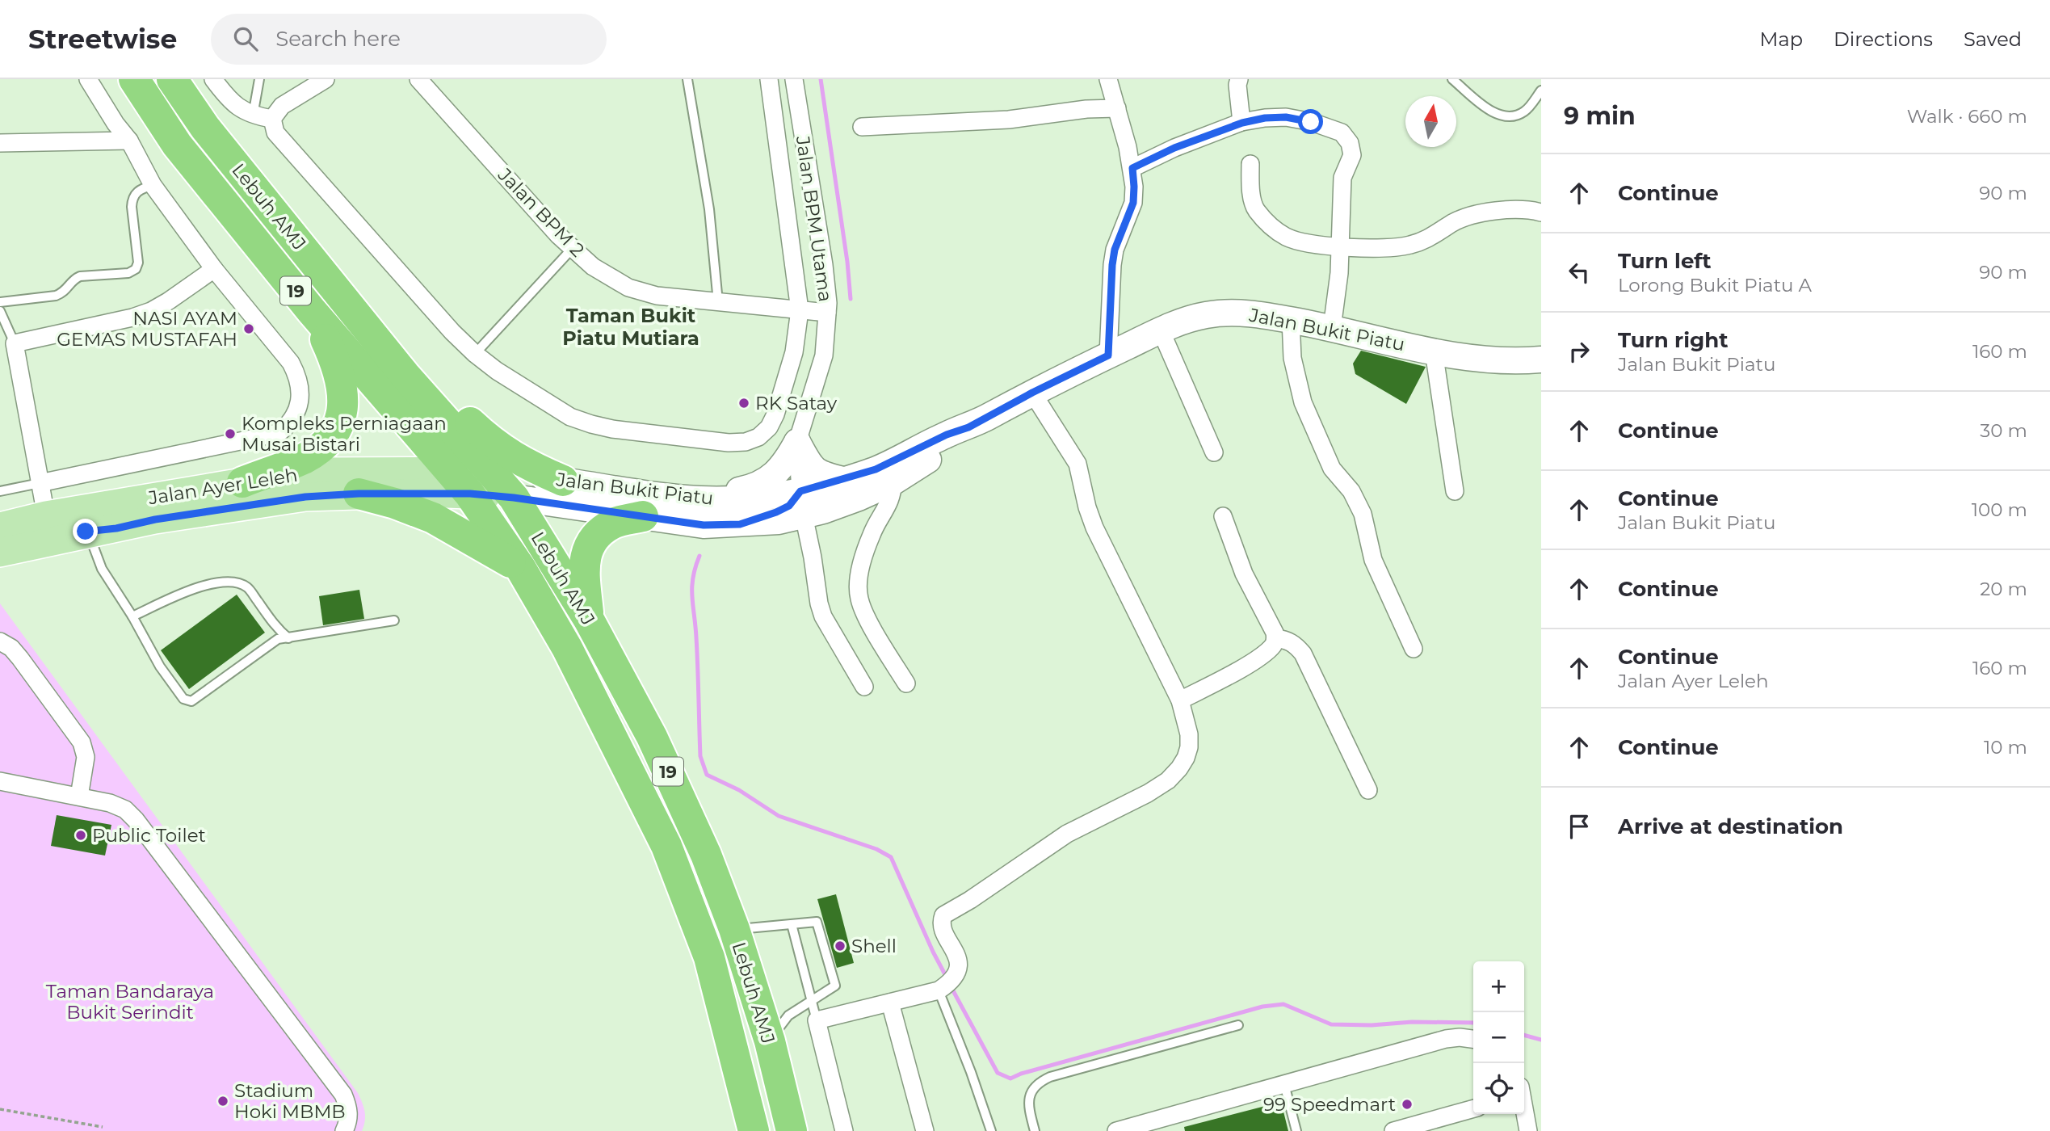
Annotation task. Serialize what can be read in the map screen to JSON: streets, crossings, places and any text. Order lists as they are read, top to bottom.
{
  "streets": {
    "highway": ["Lebuh AMJ", "19"],
    "main road": ["Jalan Bukit Piatu", "Jalan Ayer Leleh"],
    "street": ["Jalan BPM 2", "Jalan BPM Utama"]
  },
  "crossings": [
    ["Lebuh AMJ", "Jalan Bukit Piatu"],
    ["Lebuh AMJ", "Jalan Ayer Leleh"],
    ["Jalan BPM 2", "Jalan BPM Utama"],
    ["Jalan BPM Utama", "Jalan Bukit Piatu"],
    ["Jalan Bukit Piatu", "Jalan Ayer Leleh"]
  ],
  "districts": ["Taman Bukit Piatu Mutiara"],
  "parks": ["Taman Bandaraya Bukit Serindit"],
  "places": [
    "NASI AYAM GEMAS MUSTAFAH",
    "RK Satay",
    "Kompleks Perniagaan Musai Bistari",
    "Public Toilet",
    "Shell",
    "Stadium Hoki MBMB",
    "99 Speedmart"
  ],
  "north": "top",
  "page": {
    "header": "Streetwise",
    "search": "Search here",
    "nav": ["Map", "Directions", "Saved"],
    "heading": ["9 min", "Walk · 660 m"],
    "list": [
      ["Continue", "90 m"],
      ["Turn left", "Lorong Bukit Piatu A", "90 m"],
      ["Turn right", "Jalan Bukit Piatu", "160 m"],
      ["Continue", "30 m"],
      ["Continue", "Jalan Bukit Piatu", "100 m"],
      ["Continue", "20 m"],
      ["Continue", "Jalan Ayer Leleh", "160 m"],
      ["Continue", "10 m"],
      "Arrive at destination"
    ],
    "map_buttons": ["+", "−"]
  }
}
